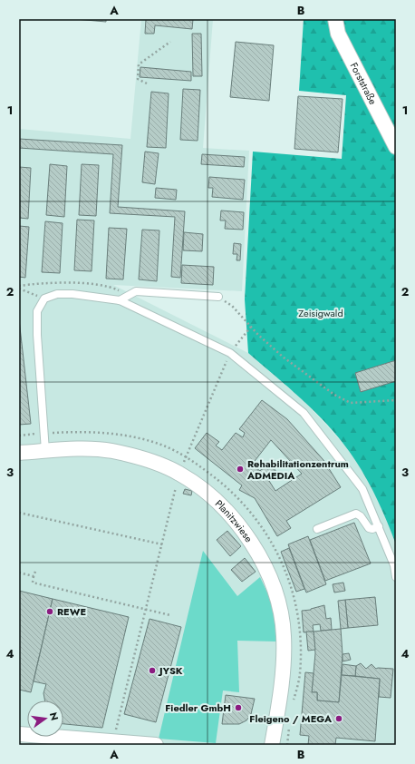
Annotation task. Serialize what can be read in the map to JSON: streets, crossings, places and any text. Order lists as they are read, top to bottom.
{
  "streets": {
    "street": ["Forststraße", "Planitzwiese"]
  },
  "parks": ["Zeisigwald"],
  "places": [
    "Rehabilitationzentrum ADMEDIA",
    "REWE",
    "JYSK",
    "Fiedler GmbH",
    "Fleigeno / MEGA"
  ],
  "north": "right",
  "grid": {
    "columns": ["A", "B"],
    "rows": [
      "1",
      "2",
      "3",
      "4"
    ]
  }
}
